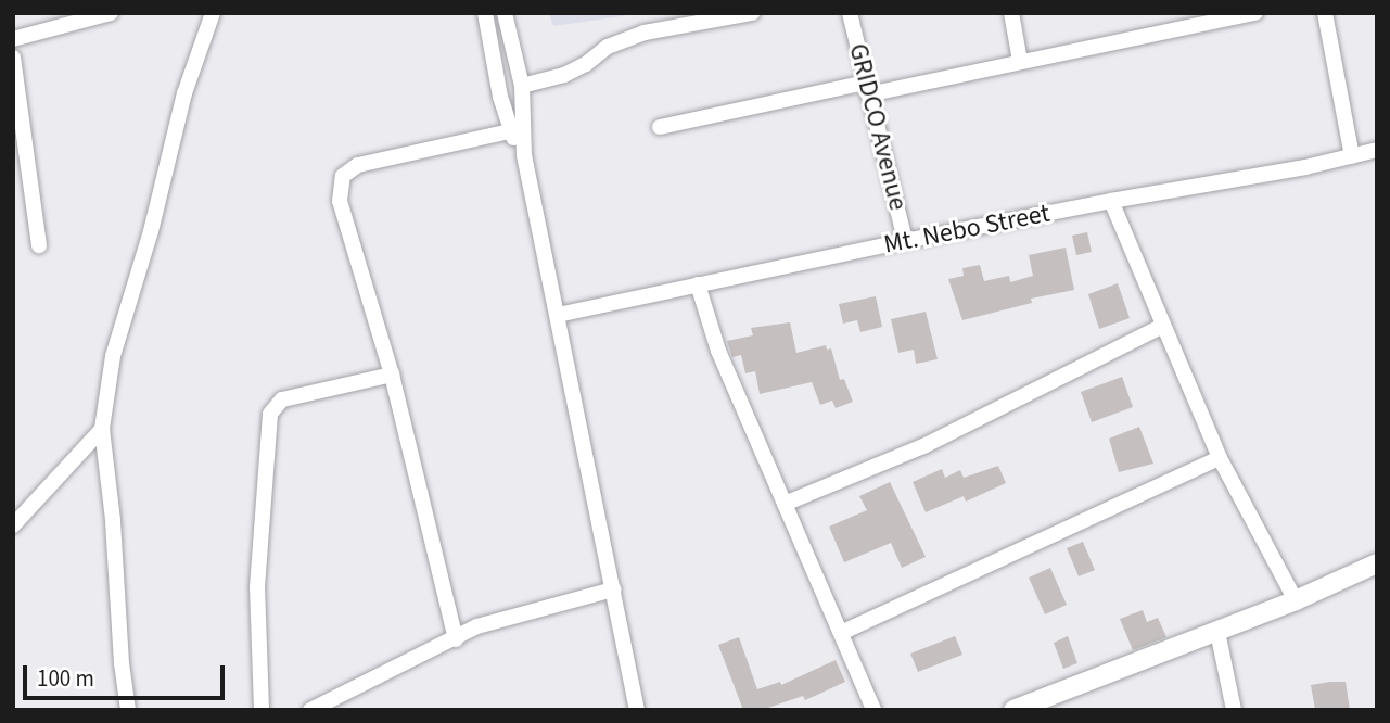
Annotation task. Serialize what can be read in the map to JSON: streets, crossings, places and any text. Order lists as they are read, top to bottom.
{
  "streets": {
    "street": ["GRIDCO Avenue", "Mt. Nebo Street"]
  },
  "crossings": [
    ["GRIDCO Avenue", "Mt. Nebo Street"]
  ],
  "scale_bar": "100 m"
}
